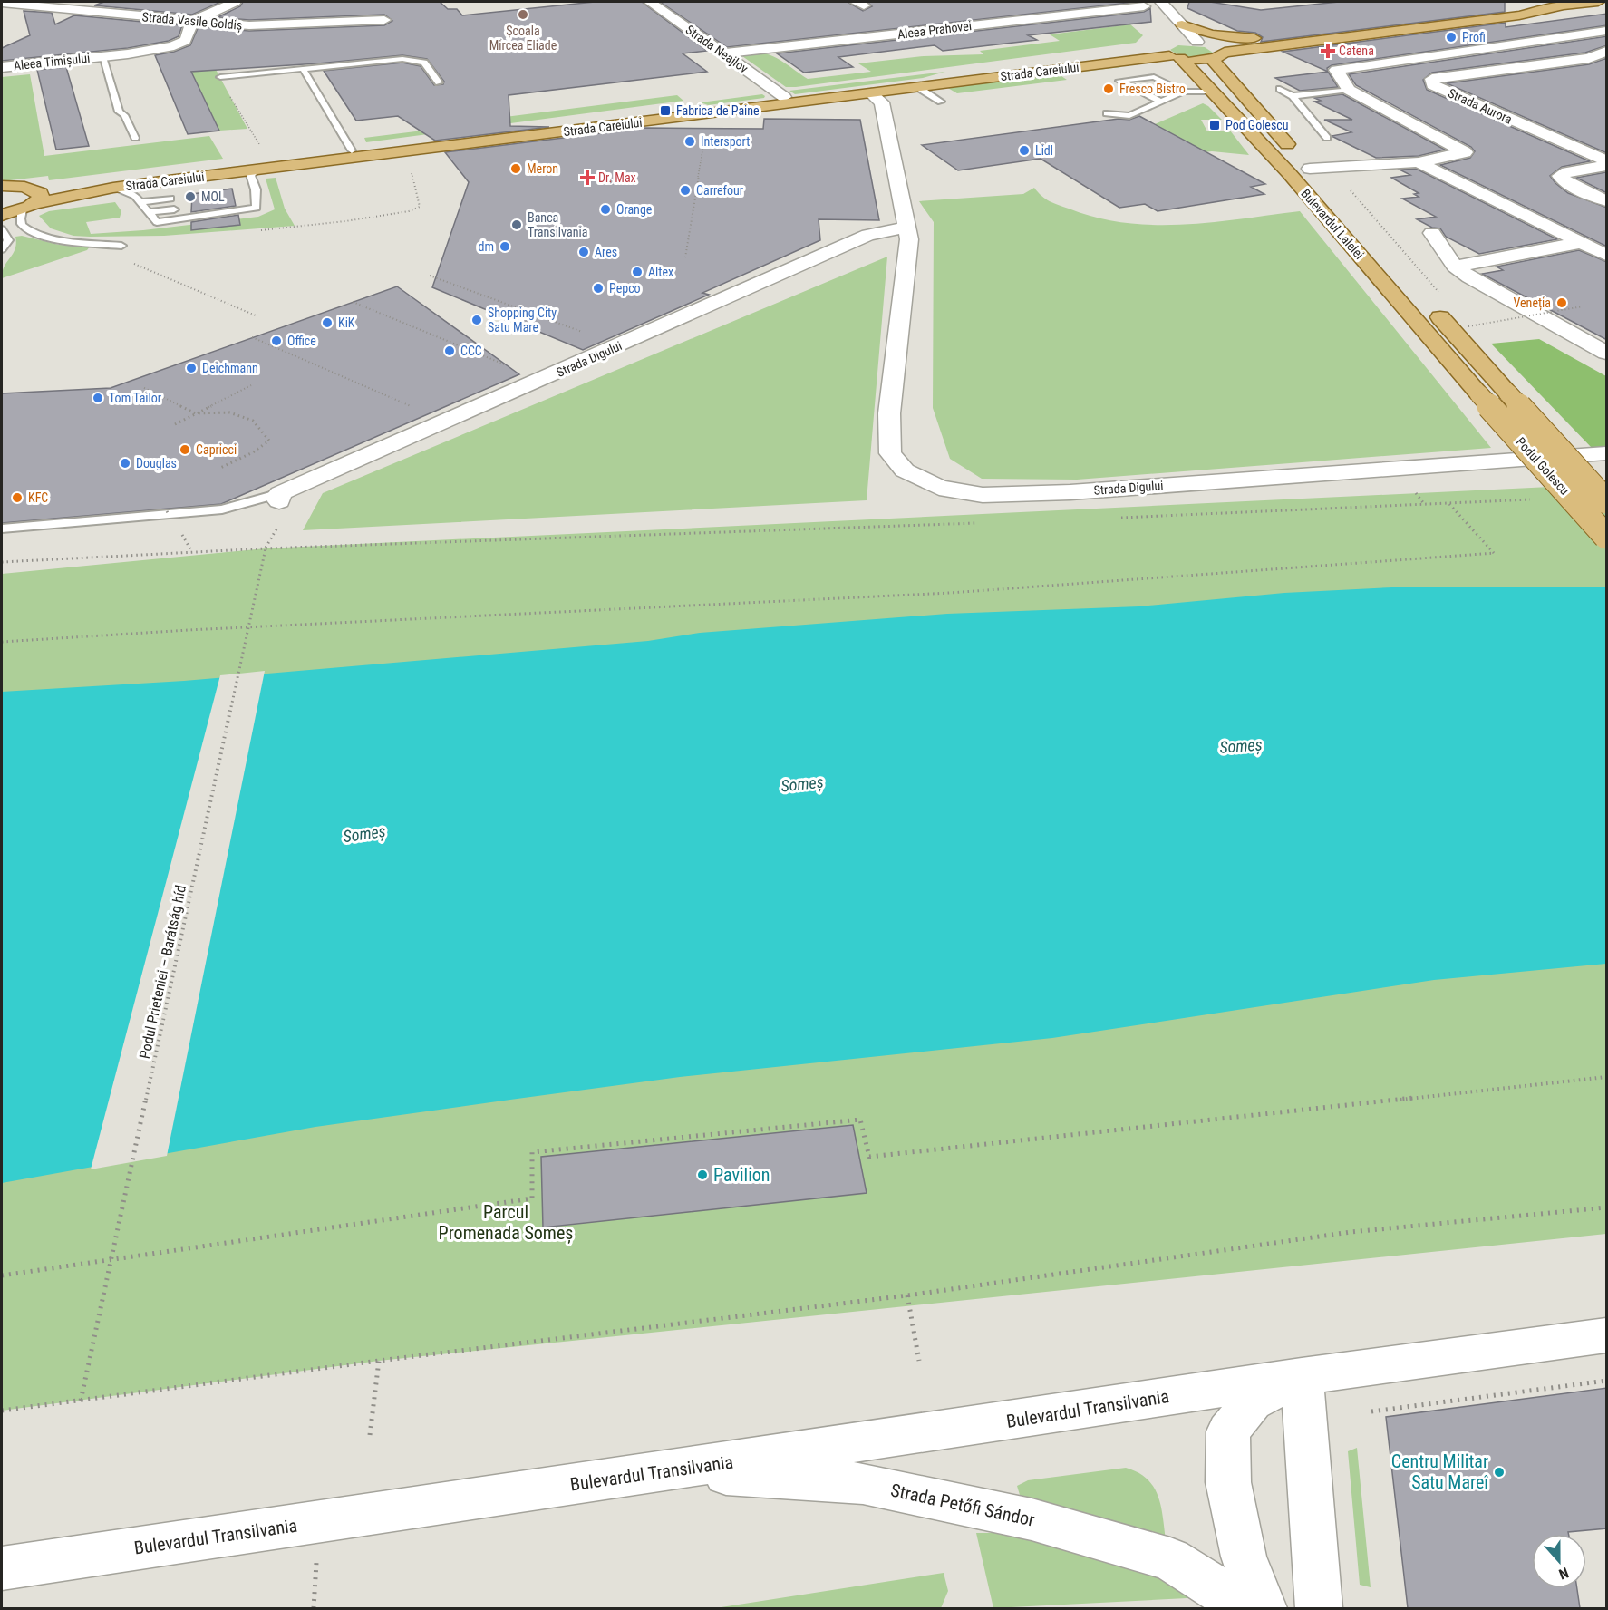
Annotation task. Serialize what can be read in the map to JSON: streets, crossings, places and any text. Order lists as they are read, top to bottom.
{
  "streets": {
    "main road": ["Strada Careiului", "Bulevardul Lalelei", "Podul Golescu"],
    "street": [
      "Strada Vasile Goldiș",
      "Aleea Prahovei",
      "Strada Neajlov",
      "Aleea Timișului",
      "Strada Aurora",
      "Strada Digului",
      "Bulevardul Transilvania",
      "Strada Petőfi Sándor"
    ],
    "path": ["Podul Prieteniei – Barátság híd"]
  },
  "crossings": [
    ["Strada Vasile Goldiș", "Aleea Timișului"],
    ["Aleea Prahovei", "Strada Neajlov"],
    ["Strada Neajlov", "Strada Careiului"],
    ["Strada Careiului", "Bulevardul Lalelei"],
    ["Strada Careiului", "Strada Digului"],
    ["Bulevardul Lalelei", "Podul Golescu"],
    ["Strada Digului", "Podul Prieteniei – Barátság híd"],
    ["Bulevardul Transilvania", "Strada Petőfi Sándor"]
  ],
  "water": ["Someș"],
  "parks": ["Parcul Promenada Someș"],
  "places": {
    "other": [
      "Școala Mircea Eliade",
      "Profi",
      "Fresco Bistro",
      "Intersport",
      "Lidl",
      "Meron",
      "Carrefour",
      "MOL",
      "Orange",
      "Banca Transilvania",
      "dm",
      "Ares",
      "Altex",
      "Pepco",
      "Veneția",
      "Shopping City Satu Mare",
      "KiK",
      "Office",
      "CCC",
      "Deichmann",
      "Tom Tailor",
      "Capricci",
      "Douglas",
      "KFC",
      "Pavilion",
      "Centru Militar Satu Mareî"
    ],
    "health": ["Catena", "Dr. Max"],
    "transit": ["Fabrica de Paine", "Pod Golescu"]
  },
  "north": "bottom"
}
